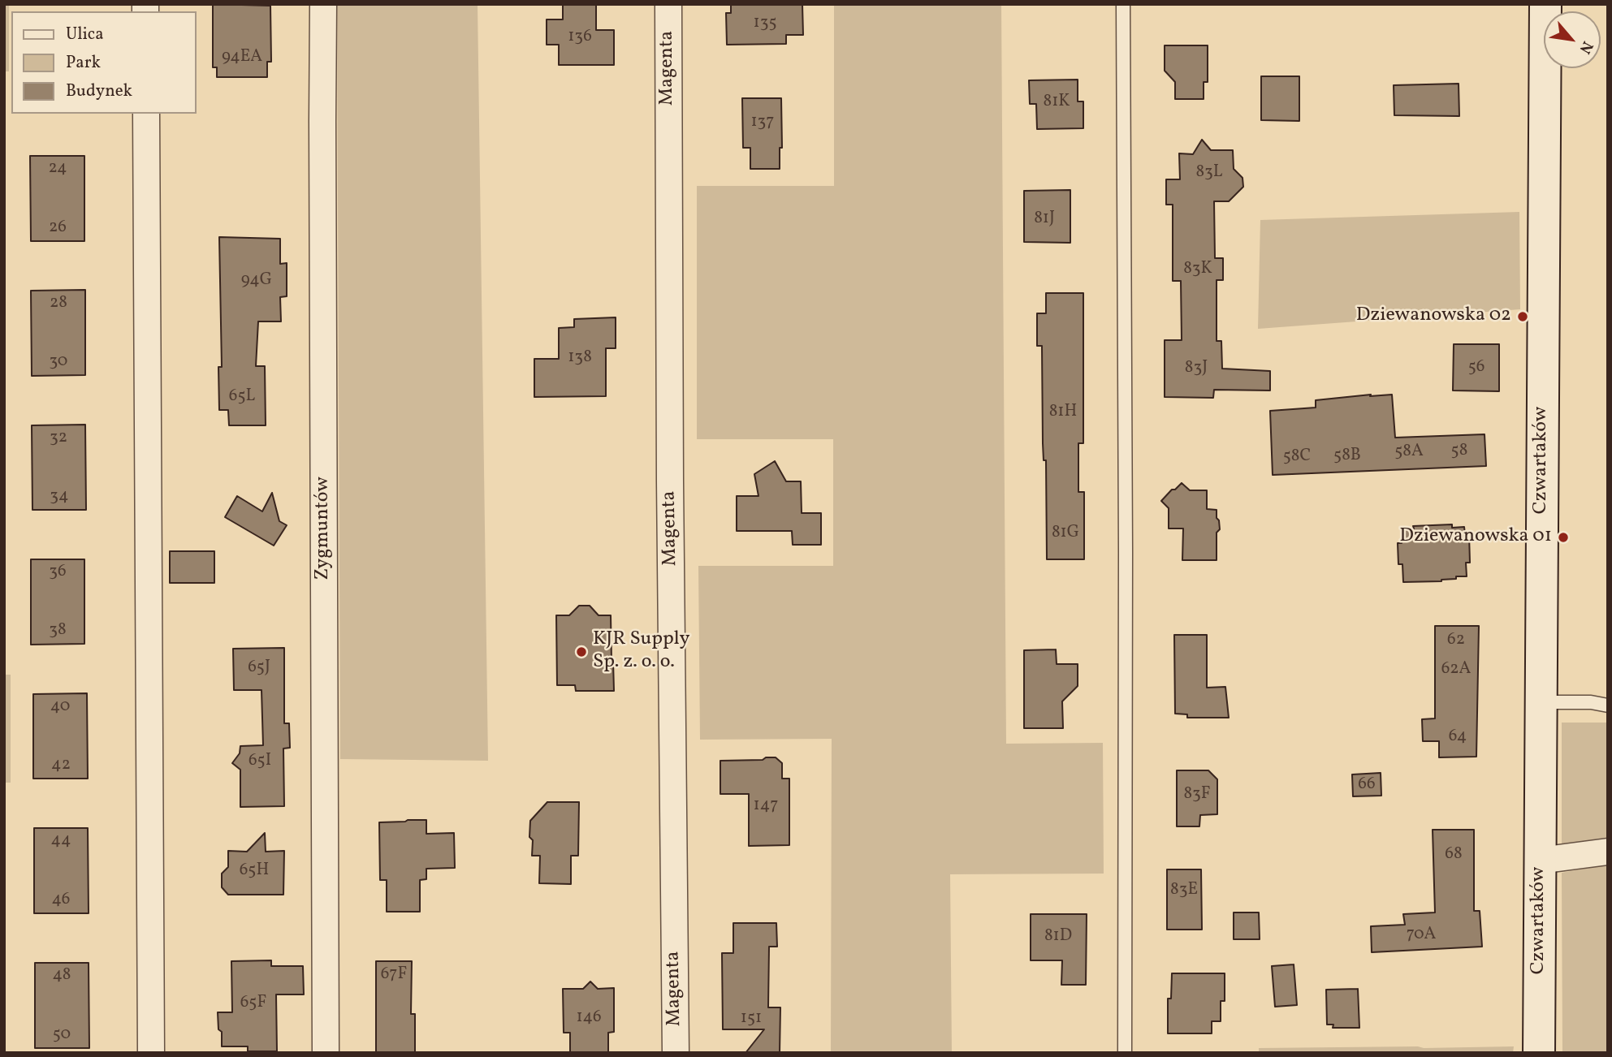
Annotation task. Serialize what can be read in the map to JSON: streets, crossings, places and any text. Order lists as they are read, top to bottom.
{
  "streets": {
    "street": ["Magenta", "Czwartaków", "Zygmuntów"]
  },
  "places": ["Dziewanowska 02", "Dziewanowska 01", "KJR Supply Sp. z. o. o."],
  "house_numbers": [
    "135",
    "136",
    "94EA",
    "81K",
    "137",
    "24",
    "83L",
    "81J",
    "26",
    "83K",
    "94G",
    "28",
    "138",
    "30",
    "56",
    "83J",
    "65L",
    "81H",
    "32",
    "58",
    "58A",
    "58B",
    "58C",
    "34",
    "81G",
    "36",
    "38",
    "62",
    "65J",
    "62A",
    "40",
    "64",
    "65I",
    "42",
    "66",
    "83F",
    "147",
    "44",
    "68",
    "65H",
    "83E",
    "46",
    "70A",
    "81D",
    "67F",
    "48",
    "65F",
    "146",
    "151",
    "50"
  ],
  "legend": ["Ulica", "Park", "Budynek"],
  "north": "bottom right"
}
